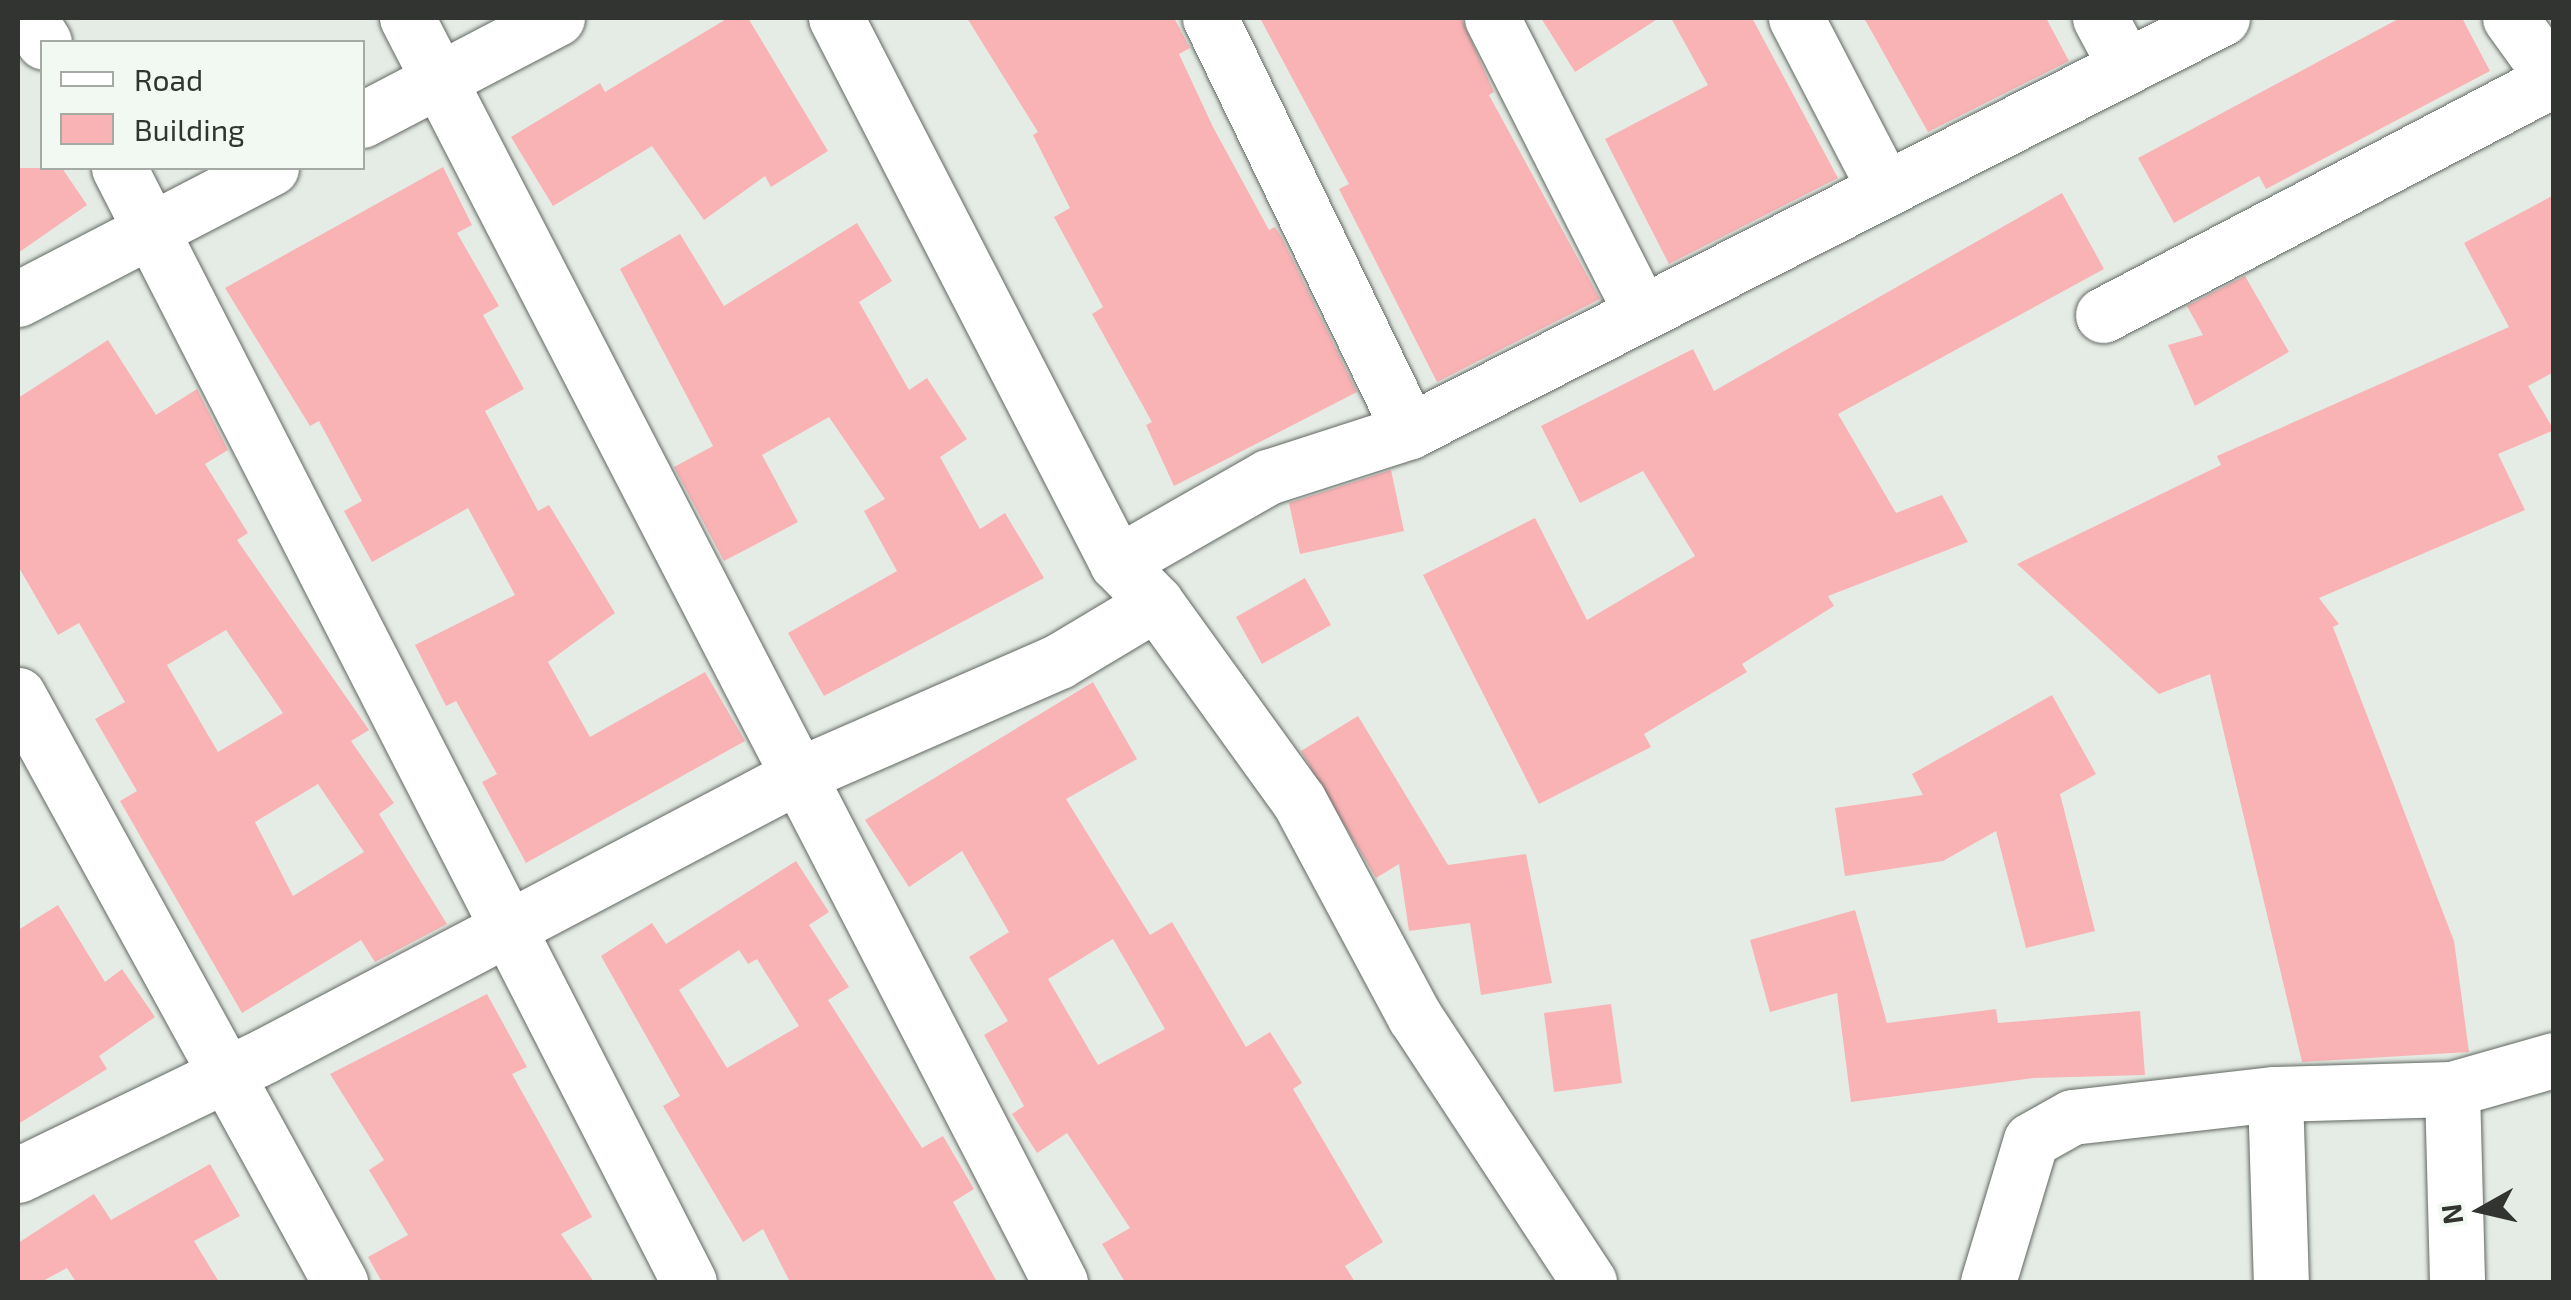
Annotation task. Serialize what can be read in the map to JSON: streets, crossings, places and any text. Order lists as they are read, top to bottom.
{
  "legend": ["Road", "Building"],
  "north": "left"
}
